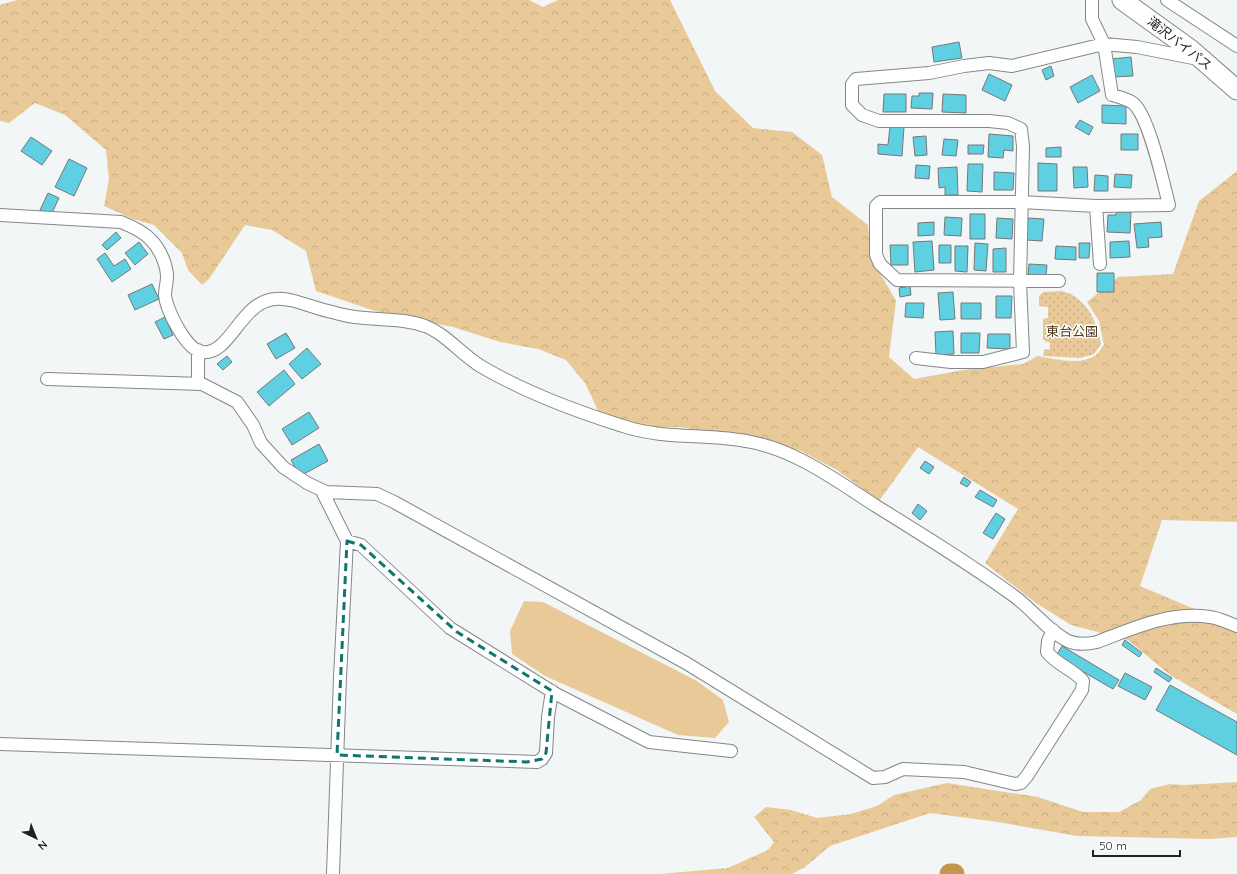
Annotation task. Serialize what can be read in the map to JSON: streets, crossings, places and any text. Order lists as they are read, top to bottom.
{
  "streets": {
    "highway": ["滝沢バイパス"]
  },
  "parks": ["東台公園"],
  "scale_bar": "50 m",
  "north": "bottom right"
}
